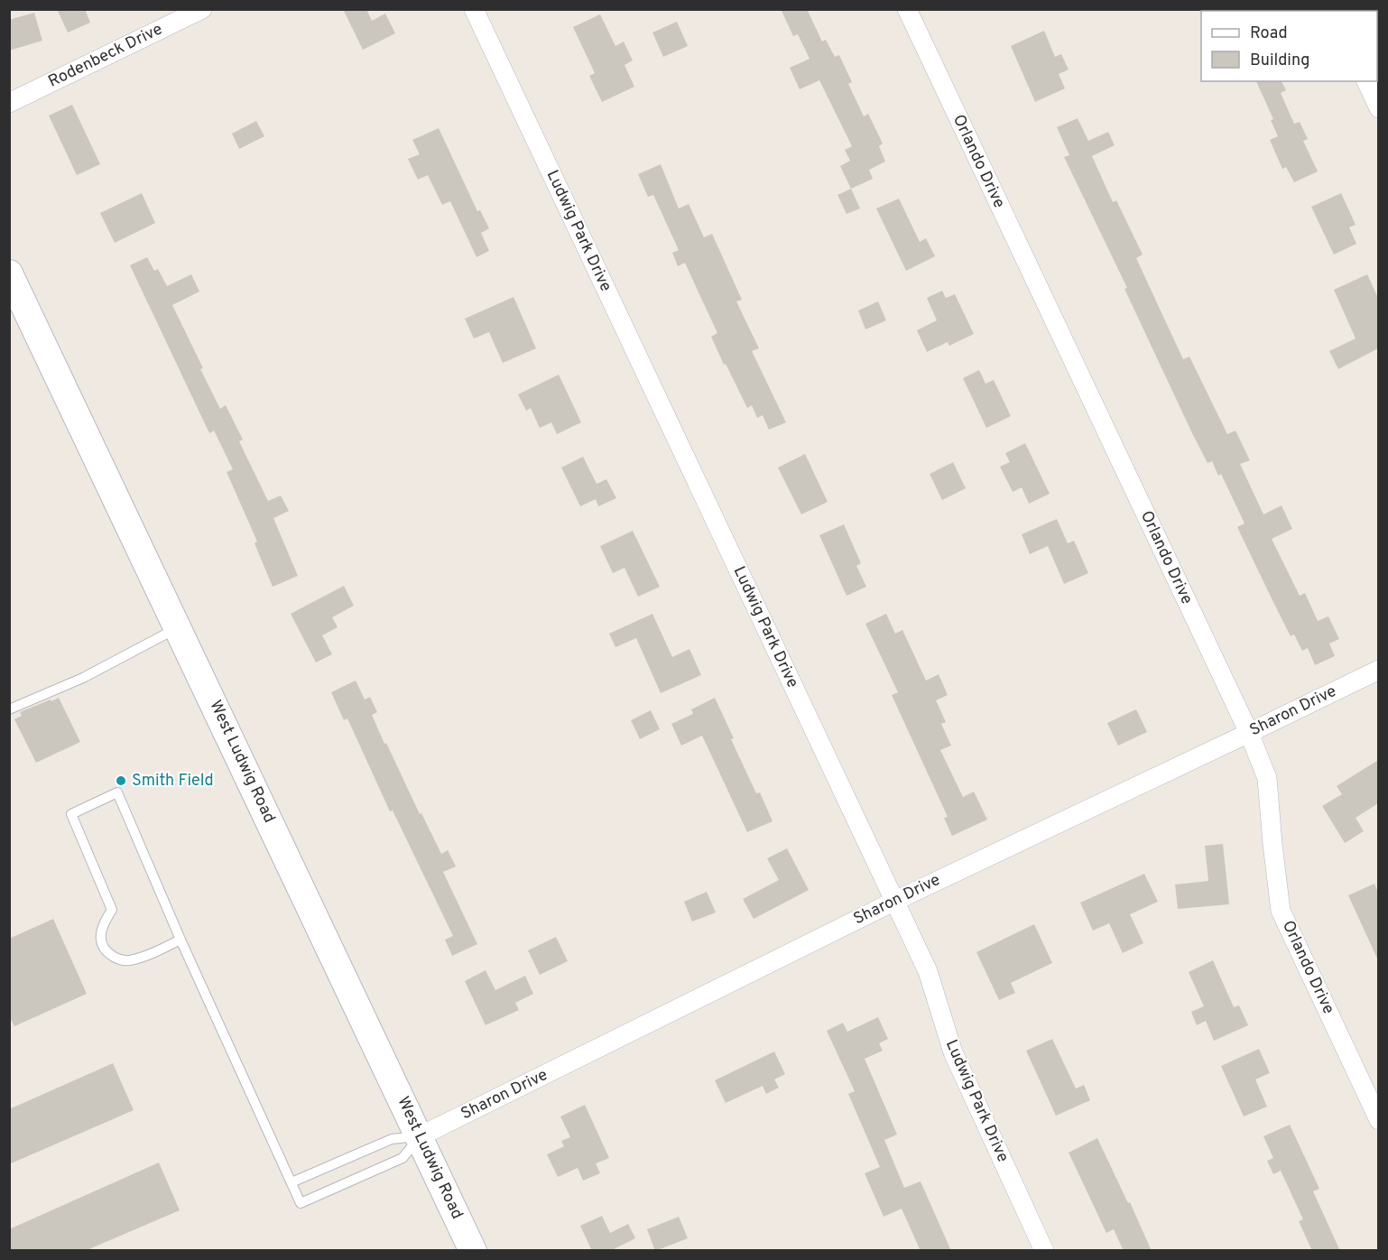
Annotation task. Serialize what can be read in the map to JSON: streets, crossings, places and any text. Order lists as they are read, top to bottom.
{
  "streets": {
    "main road": ["West Ludwig Road"],
    "street": [
      "Rodenbeck Drive",
      "Orlando Drive",
      "Ludwig Park Drive",
      "Sharon Drive"
    ]
  },
  "crossings": [
    ["Orlando Drive", "Sharon Drive"],
    ["Ludwig Park Drive", "Sharon Drive"],
    ["Sharon Drive", "West Ludwig Road"]
  ],
  "places": ["Smith Field"],
  "legend": ["Road", "Building"]
}
